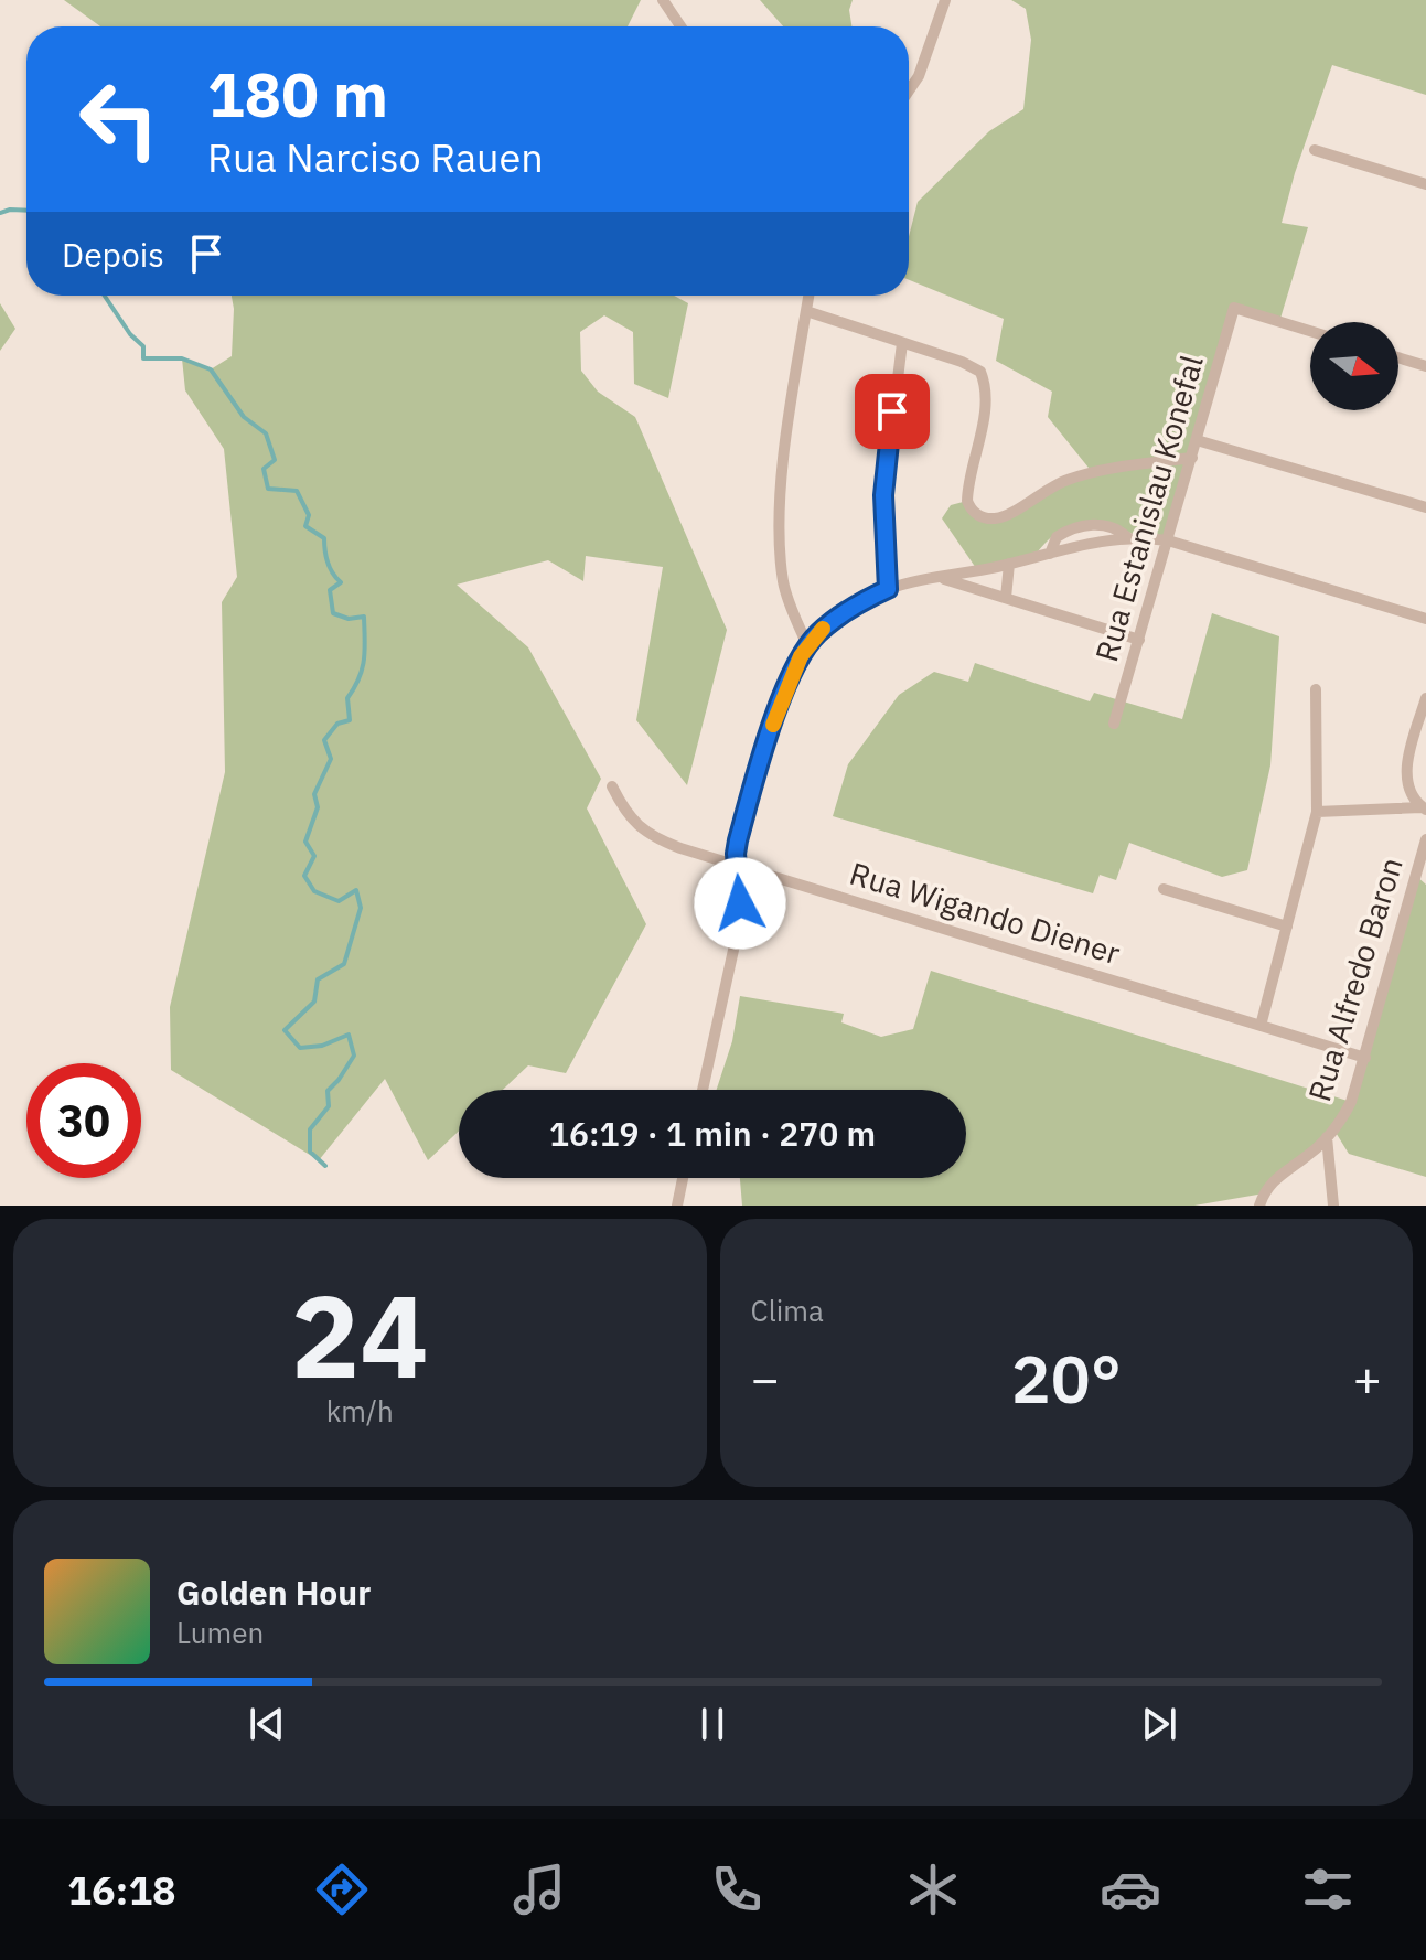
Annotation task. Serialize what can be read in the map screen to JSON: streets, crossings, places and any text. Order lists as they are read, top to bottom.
{
  "streets": {
    "street": ["Rua Estanislau Konefal", "Rua Wigando Diener", "Rua Alfredo Baron"]
  },
  "crossings": [
    ["Rua Wigando Diener", "Rua Alfredo Baron"]
  ],
  "north": "right",
  "page": {
    "turn": ["180 m", "Rua Narciso Rauen"],
    "then": "Depois",
    "limit": "30",
    "trip": "16:19 · 1 min · 270 m",
    "tile": [
      ["24", "km/h"],
      "Clima"
    ],
    "heat": ["−", "20°", "+"],
    "song": ["Golden Hour", "Lumen"],
    "tabs": "16:18"
  }
}
